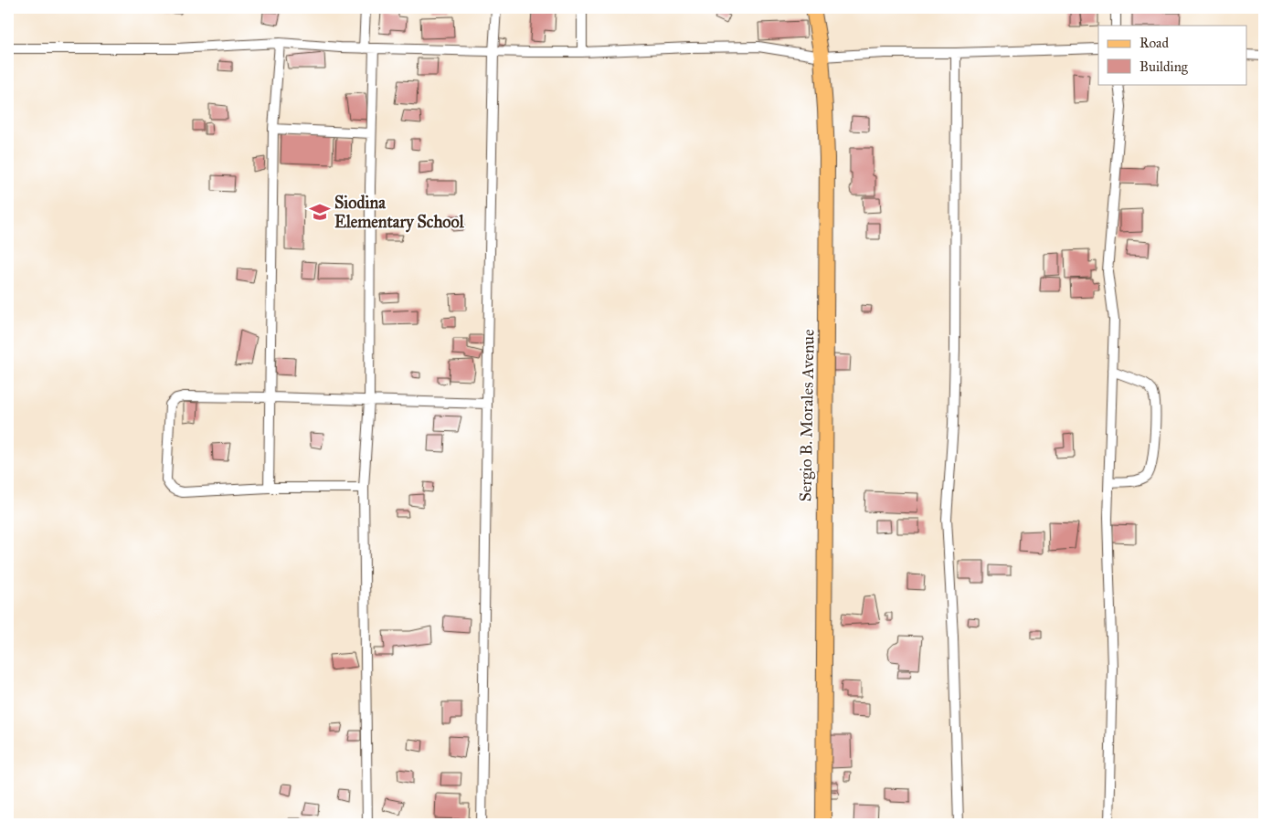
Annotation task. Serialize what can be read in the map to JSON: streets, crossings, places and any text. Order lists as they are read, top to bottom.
{
  "streets": {
    "main road": ["Sergio B. Morales Avenue"]
  },
  "places": {
    "school or university": ["Siodina Elementary School"]
  },
  "legend": ["Road", "Building"]
}
